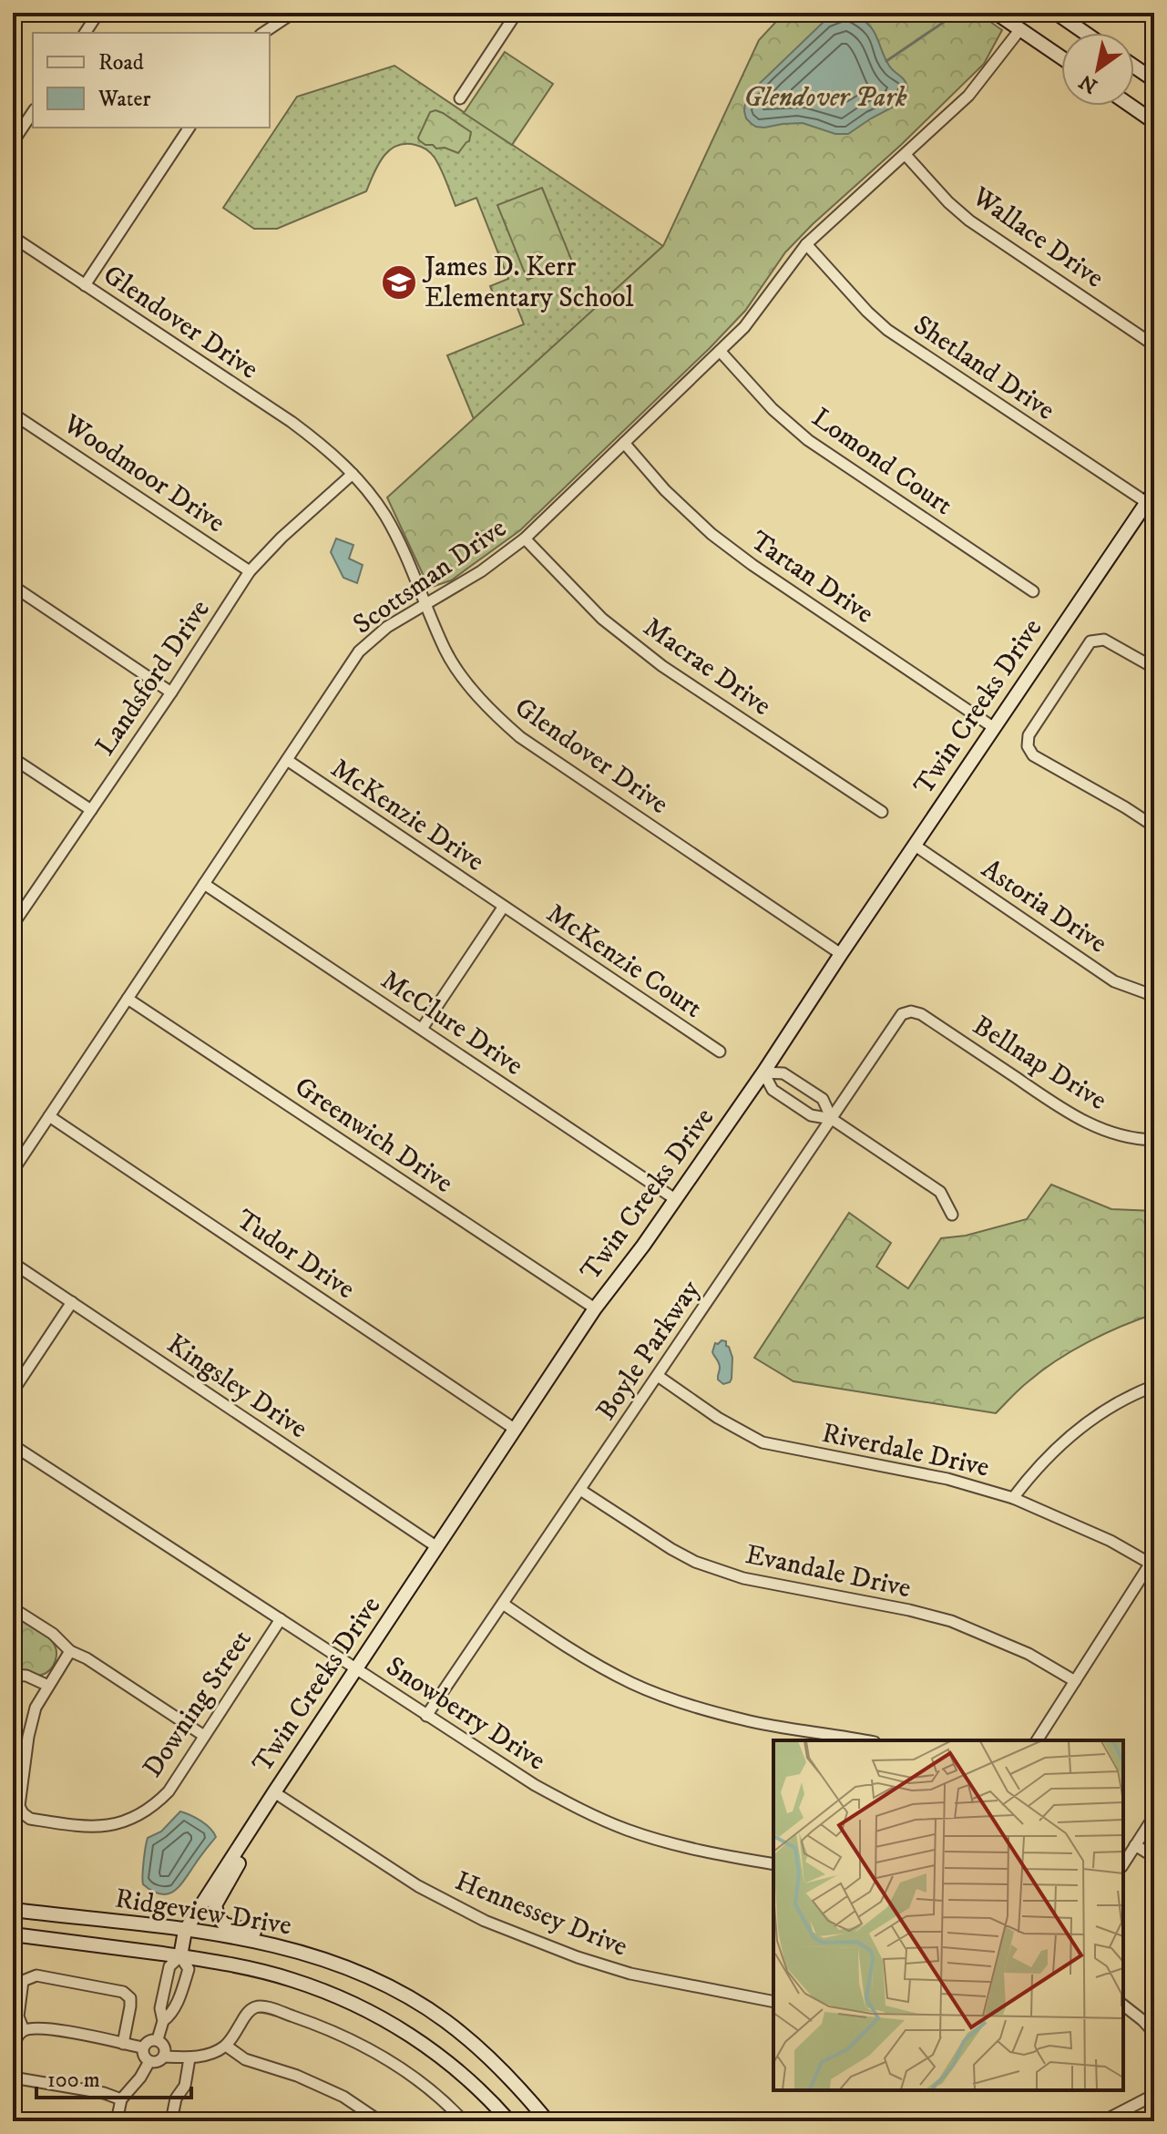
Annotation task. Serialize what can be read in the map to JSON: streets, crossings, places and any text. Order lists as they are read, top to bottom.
{
  "streets": {
    "street": [
      "Wallace Drive",
      "Glendover Drive",
      "Shetland Drive",
      "Lomond Court",
      "Woodmoor Drive",
      "Scottsman Drive",
      "Tartan Drive",
      "Macrae Drive",
      "Landsford Drive",
      "Twin Creeks Drive",
      "McKenzie Drive",
      "Astoria Drive",
      "McKenzie Court",
      "McClure Drive",
      "Bellnap Drive",
      "Greenwich Drive",
      "Tudor Drive",
      "Boyle Parkway",
      "Kingsley Drive",
      "Riverdale Drive",
      "Evandale Drive",
      "Downing Street",
      "Snowberry Drive",
      "Ridgeview Drive",
      "Hennessey Drive"
    ]
  },
  "crossings": [
    ["Wallace Drive", "Scottsman Drive"],
    ["Glendover Drive", "Scottsman Drive"],
    ["Glendover Drive", "Landsford Drive"],
    ["Glendover Drive", "Twin Creeks Drive"],
    ["Shetland Drive", "Scottsman Drive"],
    ["Shetland Drive", "Twin Creeks Drive"],
    ["Lomond Court", "Scottsman Drive"],
    ["Woodmoor Drive", "Landsford Drive"],
    ["Scottsman Drive", "Tartan Drive"],
    ["Scottsman Drive", "Macrae Drive"],
    ["Scottsman Drive", "McKenzie Drive"],
    ["Scottsman Drive", "McClure Drive"],
    ["Scottsman Drive", "Greenwich Drive"],
    ["Scottsman Drive", "Tudor Drive"],
    ["Tartan Drive", "Twin Creeks Drive"],
    ["Twin Creeks Drive", "Astoria Drive"],
    ["Twin Creeks Drive", "McClure Drive"],
    ["Twin Creeks Drive", "Greenwich Drive"],
    ["Twin Creeks Drive", "Tudor Drive"],
    ["Twin Creeks Drive", "Kingsley Drive"],
    ["Twin Creeks Drive", "Snowberry Drive"],
    ["Twin Creeks Drive", "Ridgeview Drive"],
    ["Twin Creeks Drive", "Hennessey Drive"],
    ["McKenzie Drive", "McKenzie Court"],
    ["Bellnap Drive", "Boyle Parkway"],
    ["Boyle Parkway", "Riverdale Drive"],
    ["Boyle Parkway", "Evandale Drive"],
    ["Boyle Parkway", "Snowberry Drive"],
    ["Downing Street", "Snowberry Drive"]
  ],
  "parks": ["Glendover Park"],
  "places": {
    "school or university": ["James D. Kerr Elementary School"]
  },
  "legend": ["Road", "Water"],
  "scale_bar": "100 m",
  "north": "bottom left"
}
